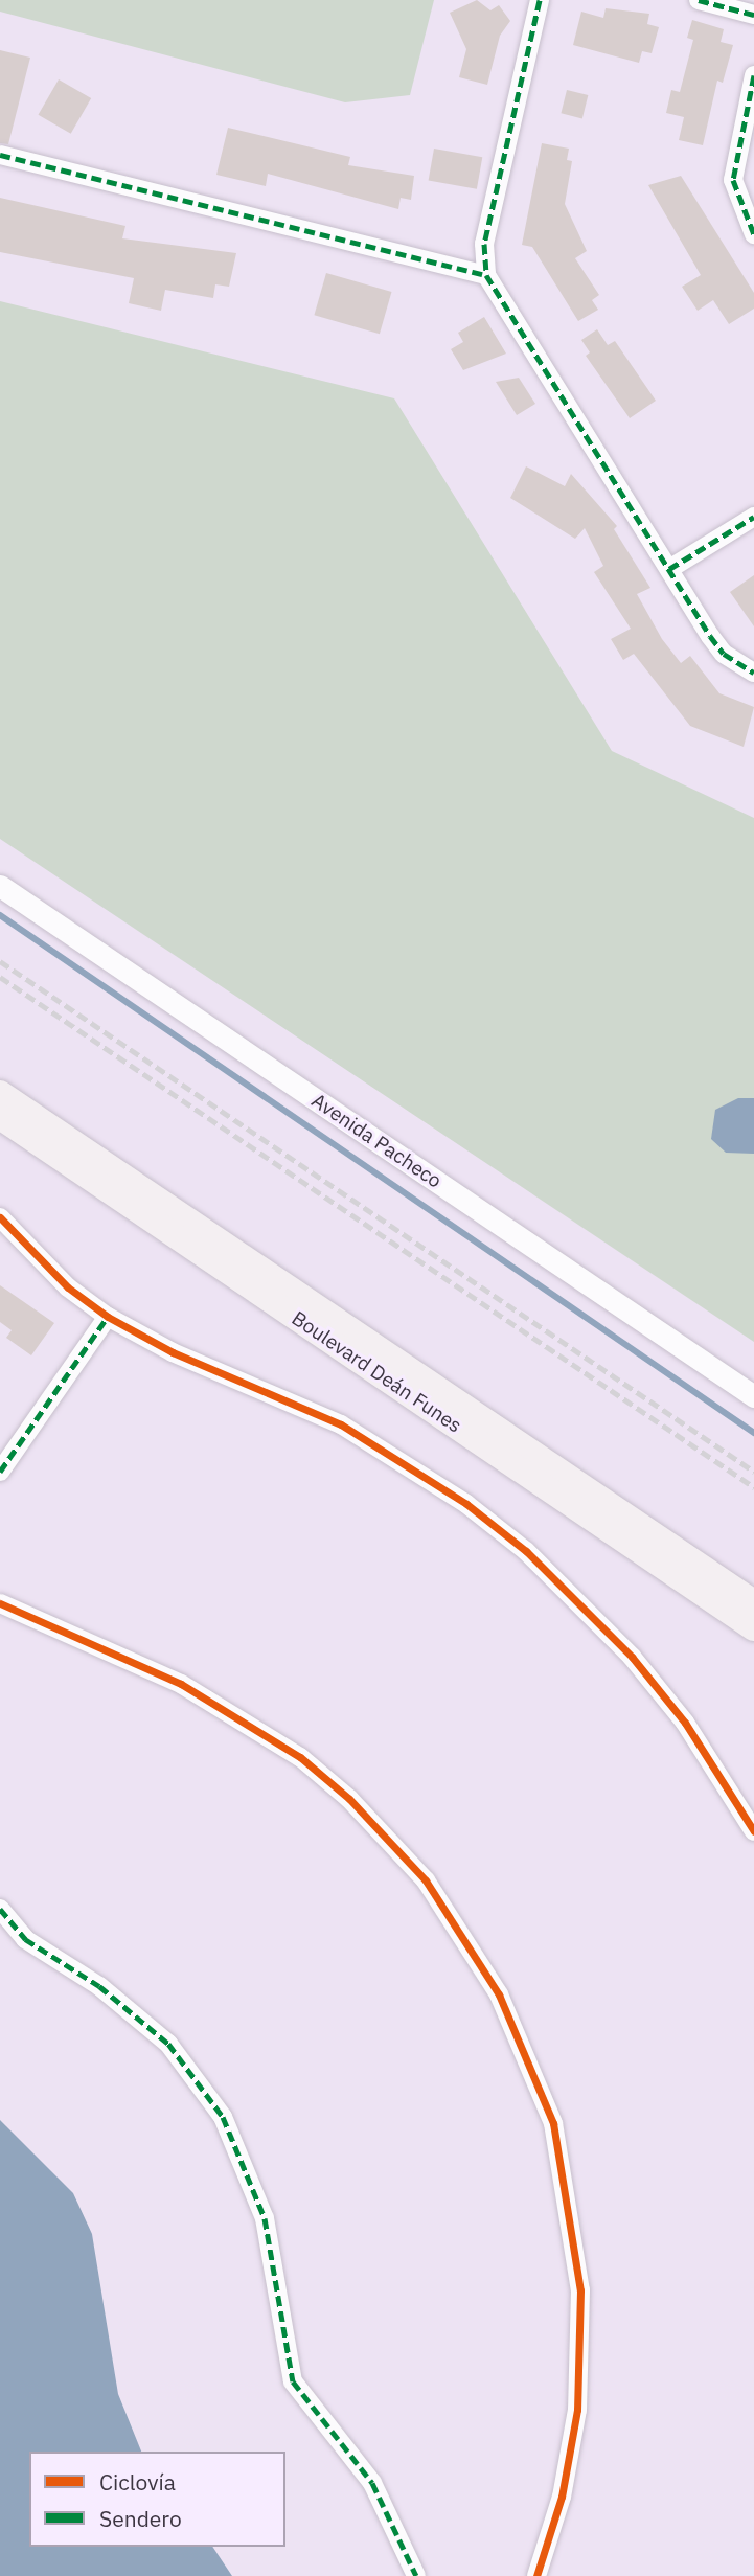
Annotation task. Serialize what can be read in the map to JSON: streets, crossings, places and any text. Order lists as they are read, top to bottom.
{
  "streets": {
    "main road": ["Boulevard Deán Funes"],
    "street": ["Avenida Pacheco"]
  },
  "legend": ["Ciclovía", "Sendero"]
}
